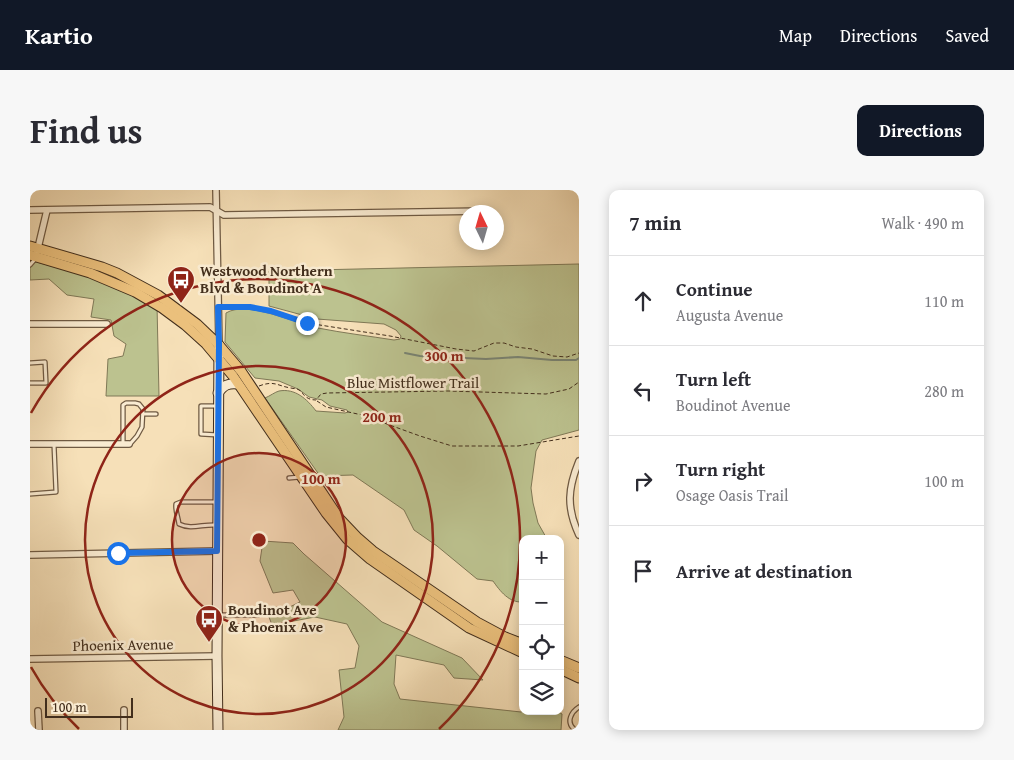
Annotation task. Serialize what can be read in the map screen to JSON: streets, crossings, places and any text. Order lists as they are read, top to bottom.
{
  "streets": {
    "street": ["Phoenix Avenue"],
    "path": ["Blue Mistflower Trail"]
  },
  "places": {
    "bus stop": ["Westwood Northern Blvd & Boudinot A", "Boudinot Ave & Phoenix Ave"]
  },
  "scale_bar": "100 m",
  "north": "top",
  "page": {
    "header": "Kartio",
    "nav": ["Map", "Directions", "Saved"],
    "title": "Find us",
    "buttons": "Directions",
    "heading": ["7 min", "Walk · 490 m"],
    "list": [
      ["Continue", "Augusta Avenue", "110 m"],
      ["Turn left", "Boudinot Avenue", "280 m"],
      ["Turn right", "Osage Oasis Trail", "100 m"],
      "Arrive at destination"
    ],
    "map_buttons": ["+", "−"],
    "scale": "100 m"
  },
  "rings": ["300 m", "200 m", "100 m"]
}
